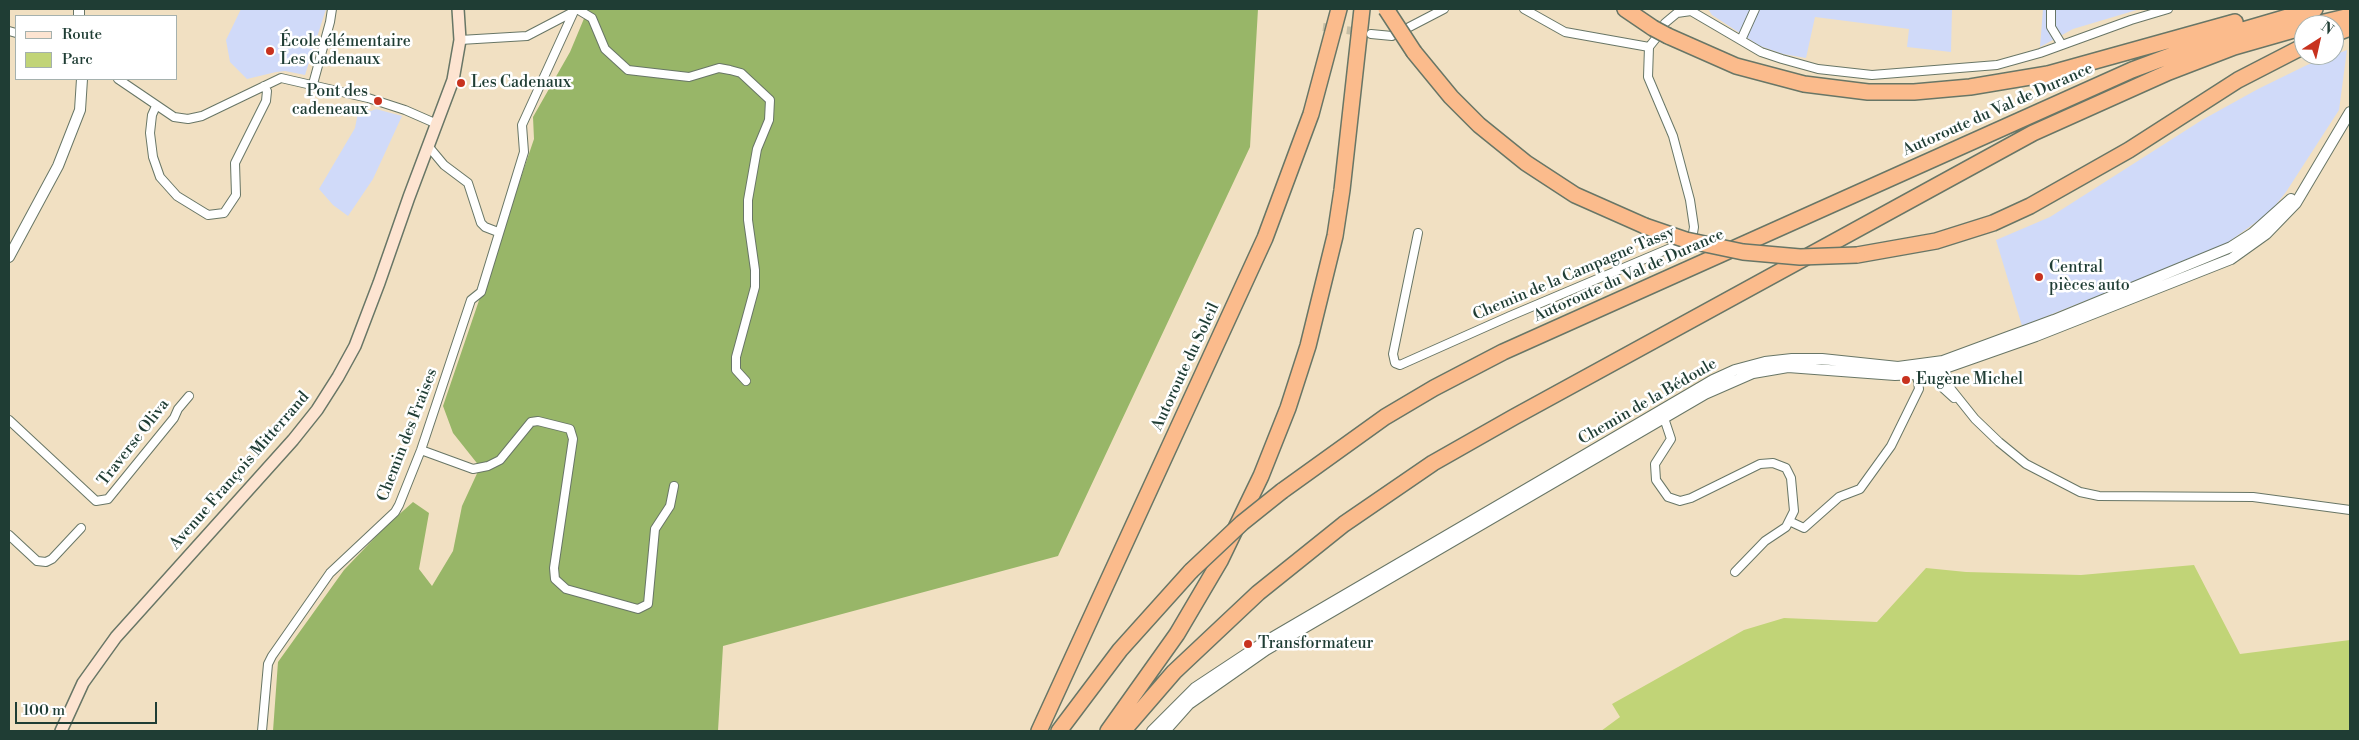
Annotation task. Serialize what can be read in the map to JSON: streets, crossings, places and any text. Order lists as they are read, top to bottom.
{
  "streets": {
    "highway": ["Autoroute du Val de Durance", "Autoroute du Soleil"],
    "main road": ["Avenue François Mitterrand"],
    "street": [
      "Chemin de la Campagne Tassy",
      "Chemin de la Bédoule",
      "Chemin des Fraises",
      "Traverse Oliva"
    ]
  },
  "places": [
    "École élémentaire Les Cadenaux",
    "Les Cadenaux",
    "Pont des cadeneaux",
    "Central pièces auto",
    "Eugène Michel",
    "Transformateur"
  ],
  "legend": ["Route", "Parc"],
  "scale_bar": "100 m",
  "north": "top right"
}
